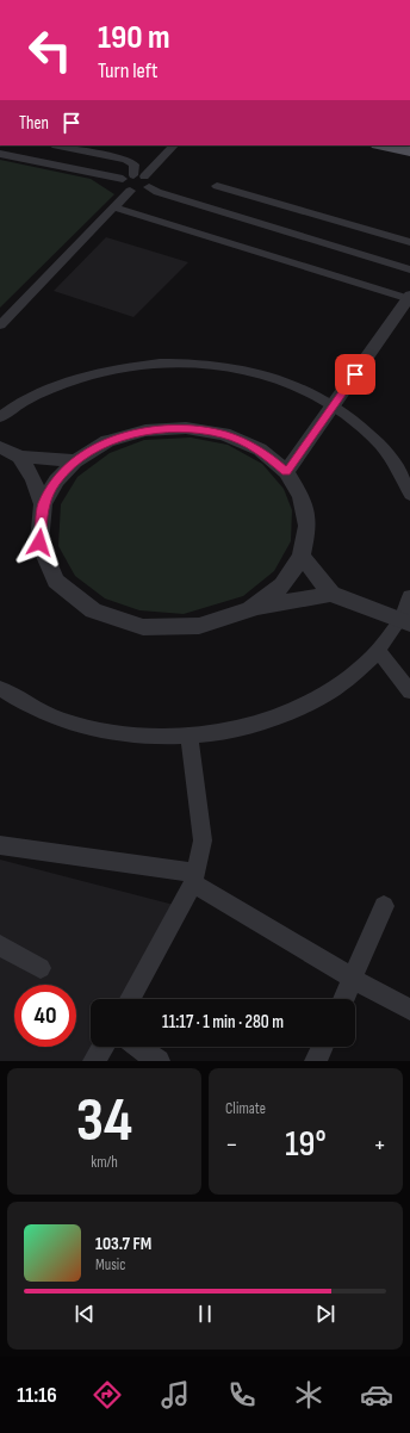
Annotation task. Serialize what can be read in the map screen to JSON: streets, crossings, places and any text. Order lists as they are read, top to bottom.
{
  "page": {
    "turn": ["190 m", "Turn left"],
    "then": "Then",
    "limit": "40",
    "trip": "11:17 · 1 min · 280 m",
    "tile": [
      ["34", "km/h"],
      "Climate"
    ],
    "heat": ["−", "19°", "+"],
    "song": ["103.7 FM", "Music"],
    "tabs": "11:16"
  }
}
